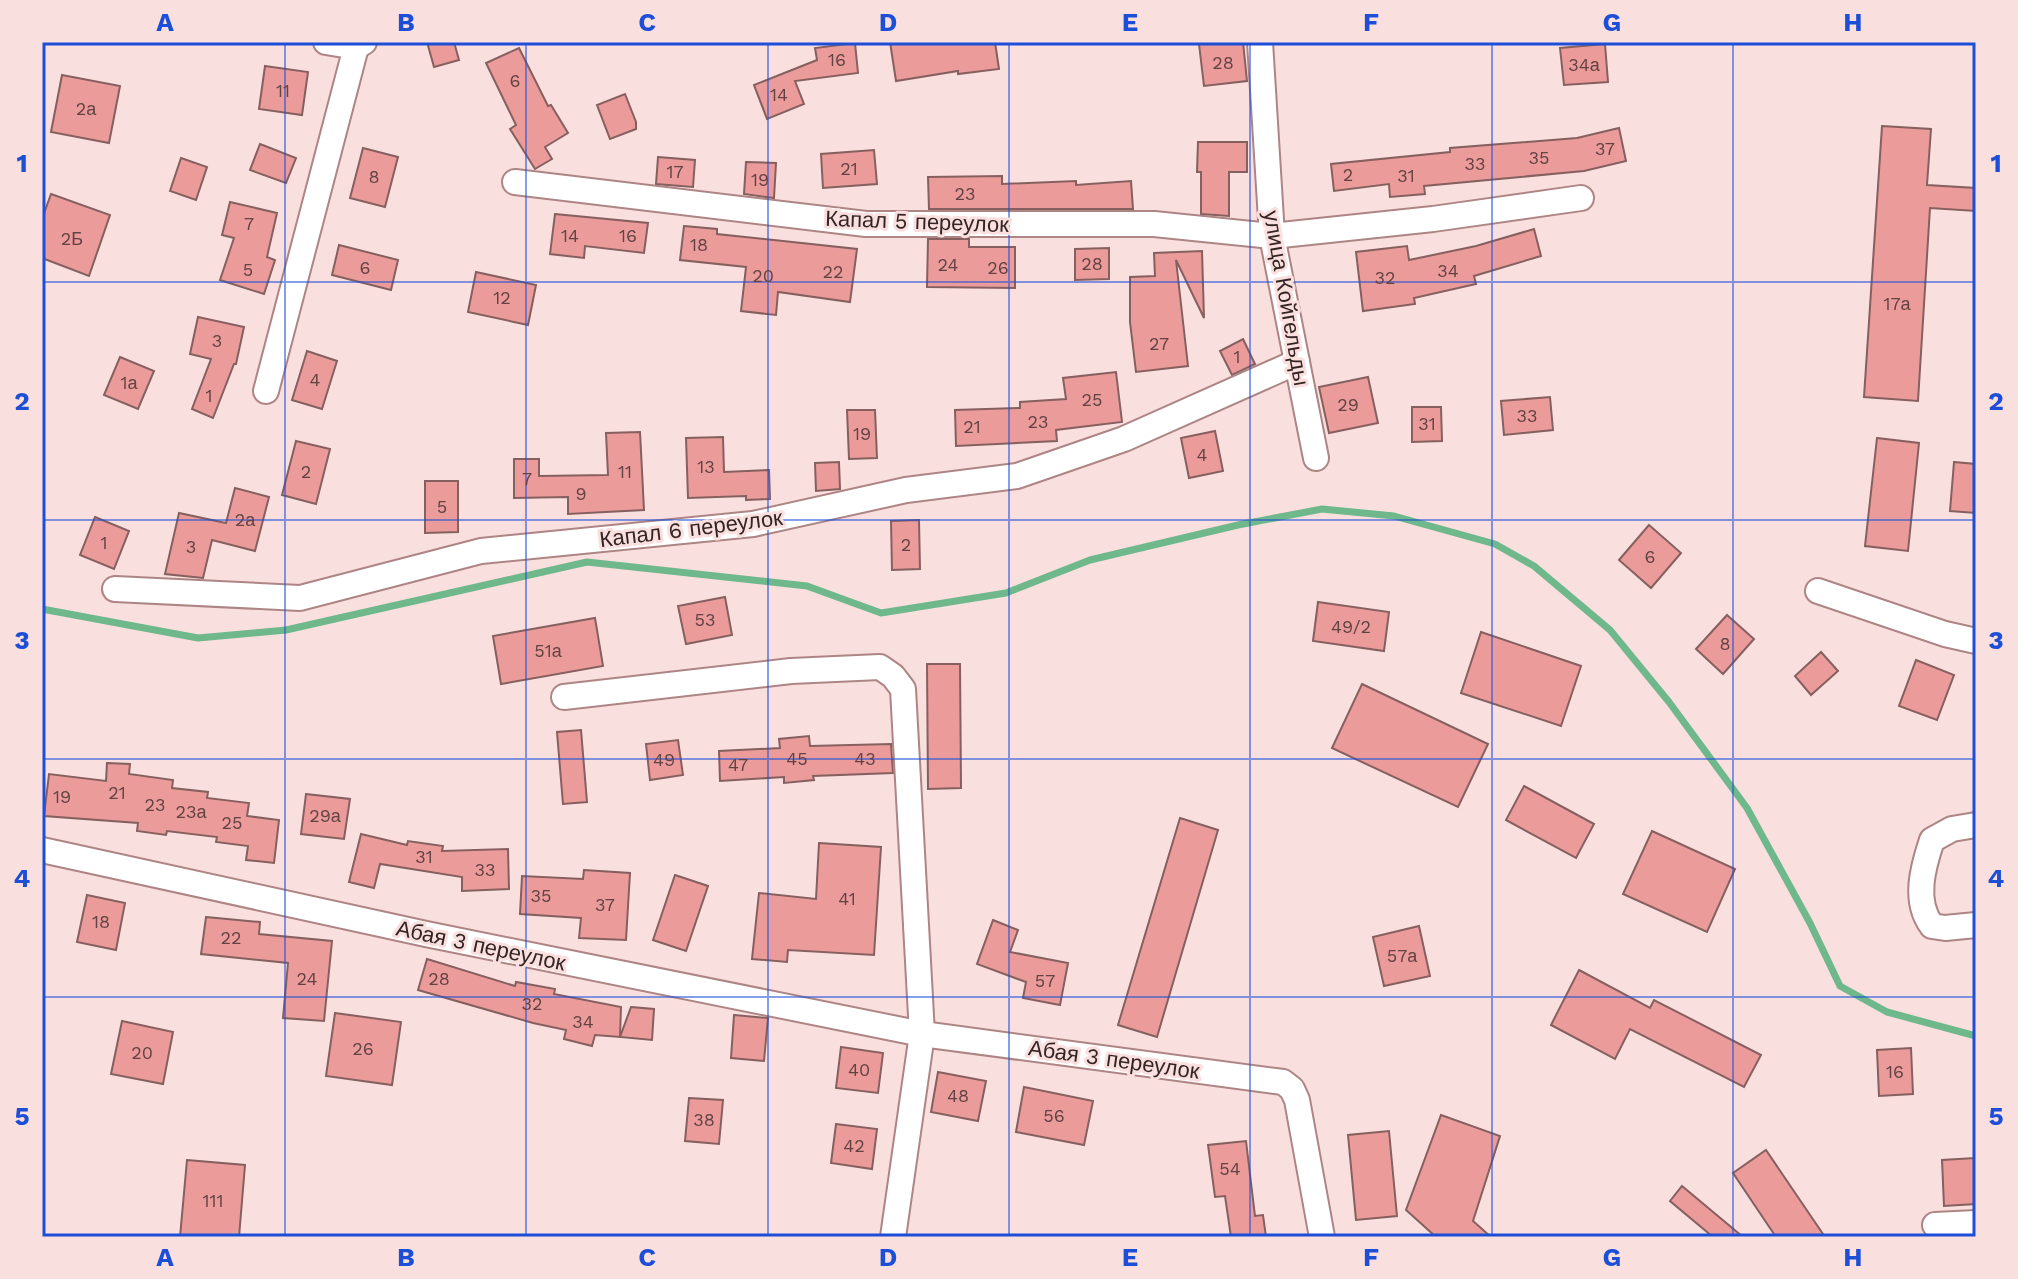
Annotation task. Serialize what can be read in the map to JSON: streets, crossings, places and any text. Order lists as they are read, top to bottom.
{
  "streets": {
    "street": [
      "Капал 5 переулок",
      "улица Койгельды",
      "Капал 6 переулок",
      "Абая 3 переулок"
    ]
  },
  "crossings": [
    ["Капал 5 переулок", "улица Койгельды"],
    ["улица Койгельды", "Капал 6 переулок"]
  ],
  "house_numbers": [
    "16",
    "28",
    "34а",
    "6",
    "11",
    "14",
    "2а",
    "37",
    "35",
    "33",
    "21",
    "17",
    "2",
    "31",
    "8",
    "19",
    "23",
    "7",
    "14",
    "16",
    "2Б",
    "18",
    "28",
    "24",
    "6",
    "26",
    "5",
    "34",
    "22",
    "20",
    "32",
    "12",
    "17а",
    "3",
    "27",
    "1",
    "4",
    "1а",
    "1",
    "25",
    "29",
    "33",
    "23",
    "31",
    "21",
    "19",
    "4",
    "13",
    "2",
    "11",
    "7",
    "9",
    "5",
    "2а",
    "1",
    "2",
    "3",
    "6",
    "53",
    "49/2",
    "8",
    "51а",
    "45",
    "43",
    "49",
    "47",
    "21",
    "19",
    "23",
    "23а",
    "29а",
    "25",
    "31",
    "33",
    "35",
    "41",
    "37",
    "18",
    "22",
    "57а",
    "24",
    "28",
    "57",
    "32",
    "34",
    "26",
    "20",
    "40",
    "16",
    "48",
    "56",
    "38",
    "42",
    "54",
    "111"
  ],
  "grid": {
    "columns": [
      "A",
      "B",
      "C",
      "D",
      "E",
      "F",
      "G",
      "H"
    ],
    "rows": [
      "1",
      "2",
      "3",
      "4",
      "5"
    ]
  }
}
